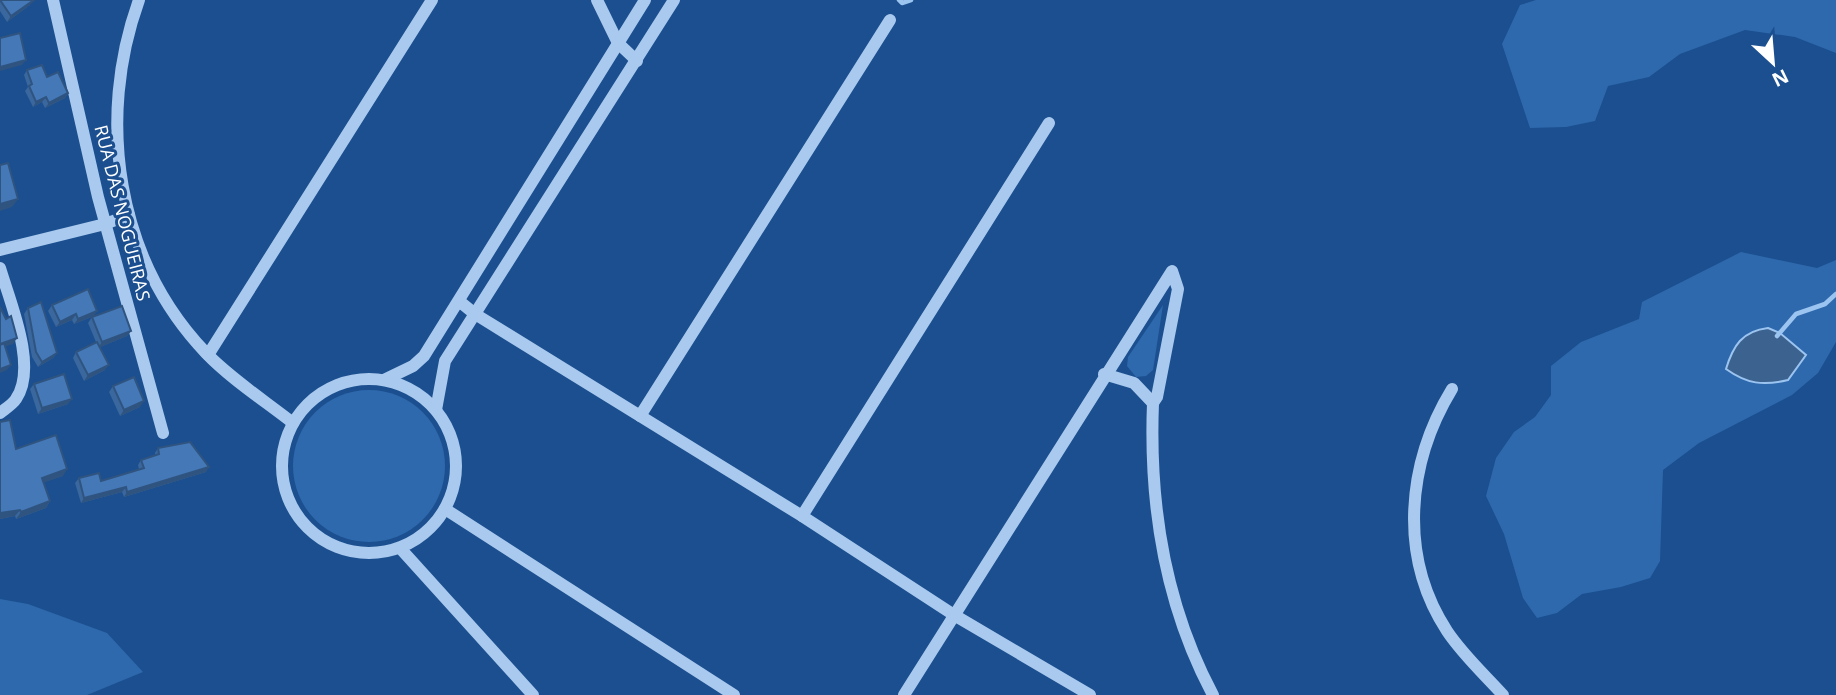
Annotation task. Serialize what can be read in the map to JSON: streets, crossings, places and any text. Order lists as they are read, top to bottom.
{
  "streets": {
    "street": ["RUA DAS NOGUEIRAS"]
  },
  "north": "bottom right"
}
